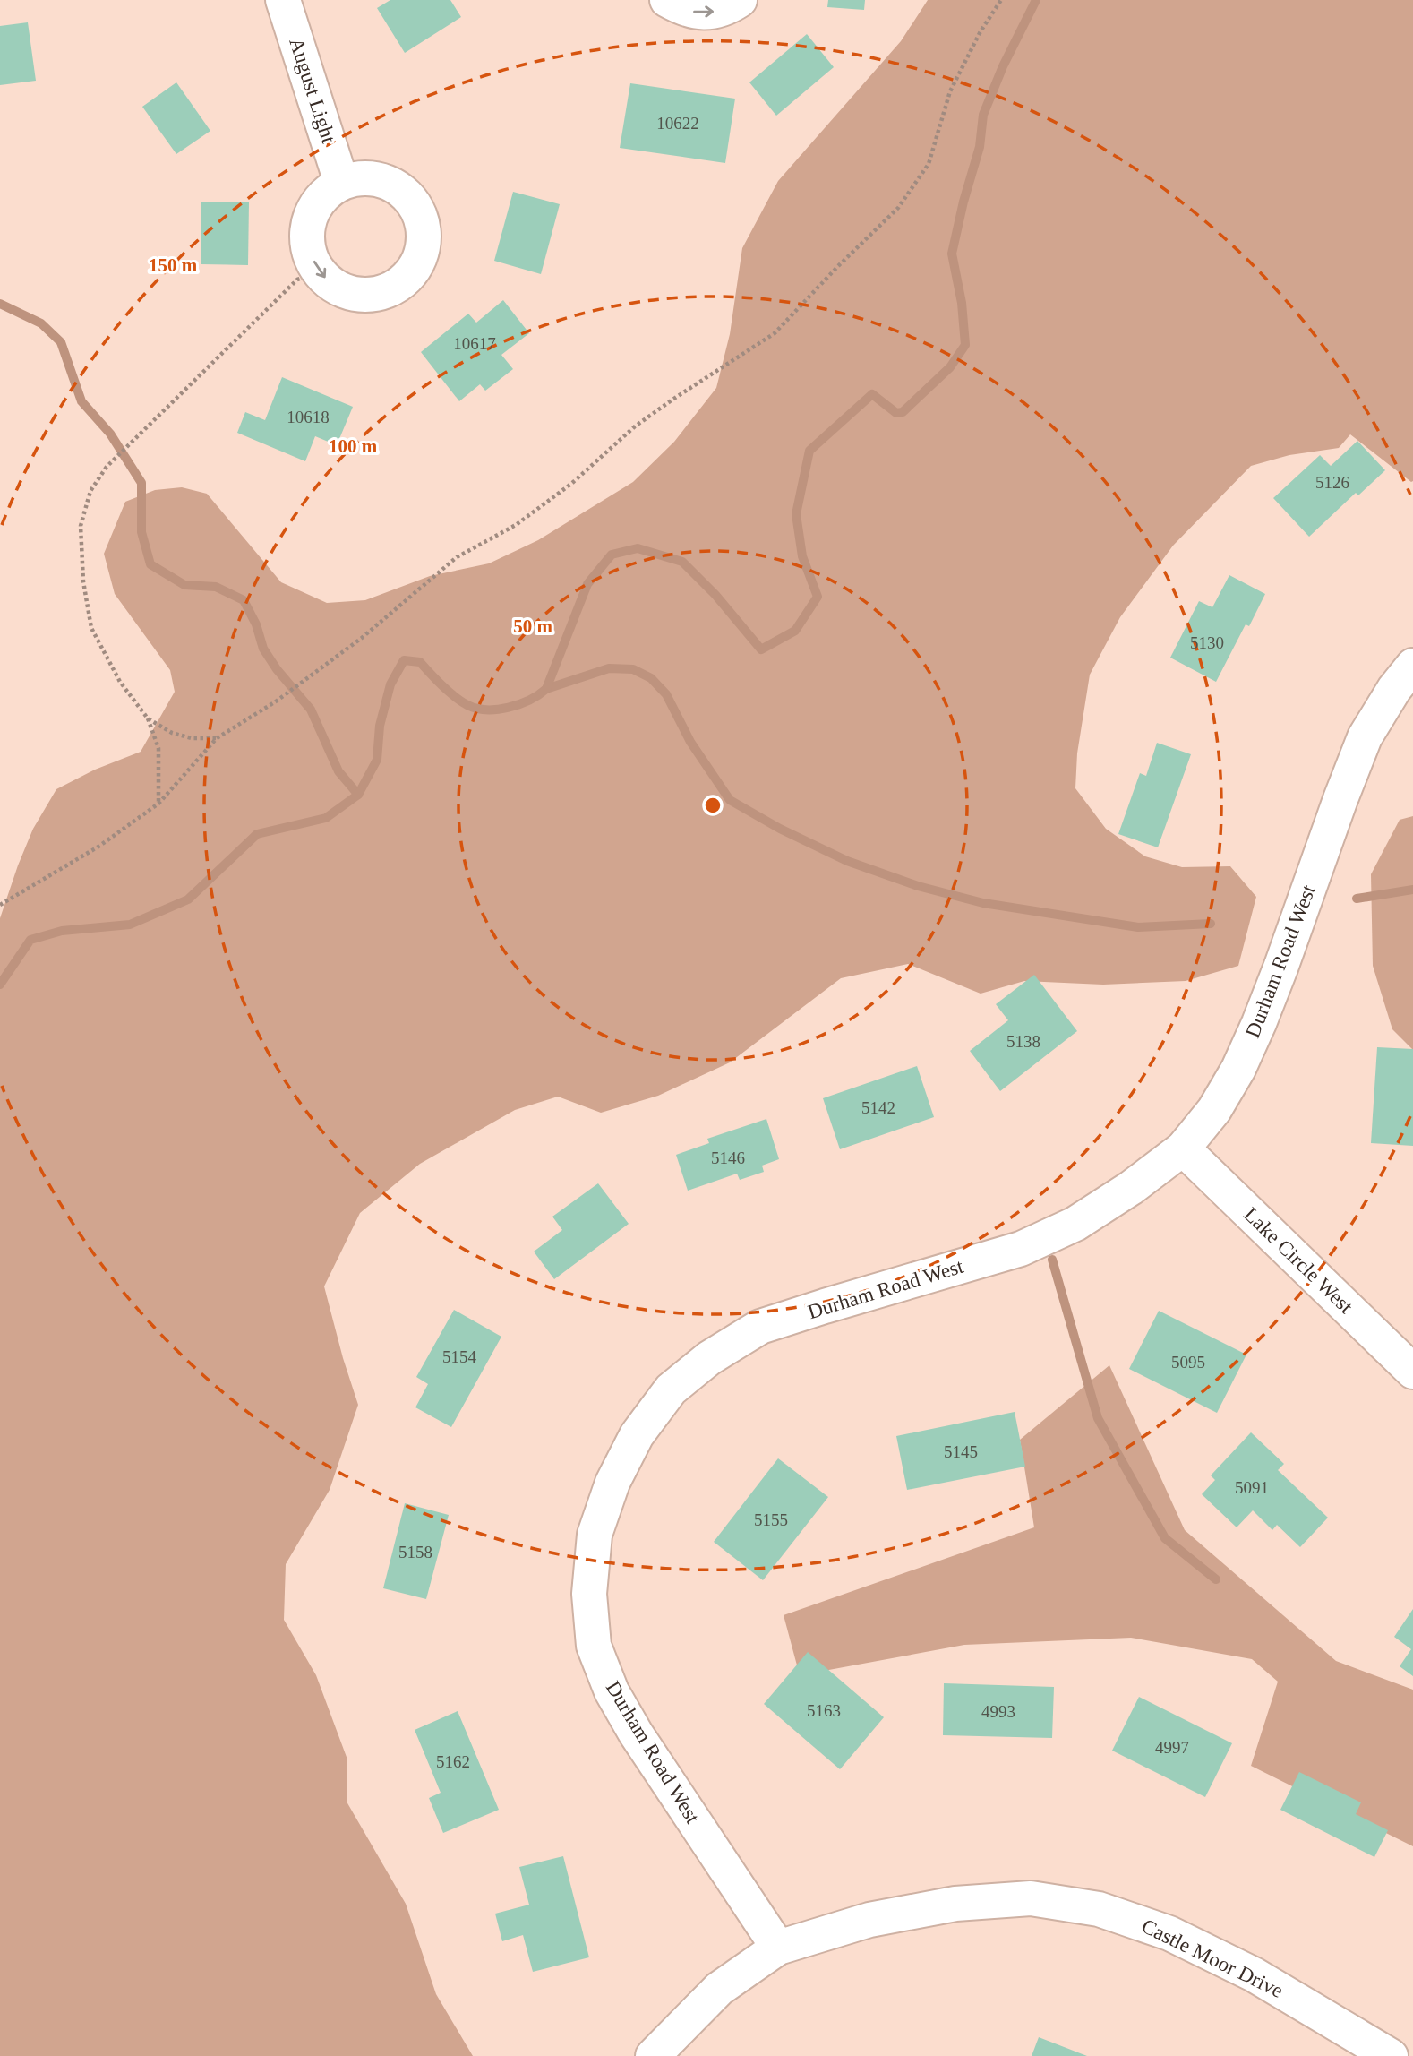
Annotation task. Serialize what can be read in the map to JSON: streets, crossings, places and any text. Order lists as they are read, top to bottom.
{
  "streets": {
    "street": [
      "August Light",
      "Durham Road West",
      "Lake Circle West",
      "Castle Moor Drive"
    ]
  },
  "crossings": [
    ["Durham Road West", "Lake Circle West"],
    ["Durham Road West", "Castle Moor Drive"]
  ],
  "house_numbers": [
    "10622",
    "10617",
    "10618",
    "5126",
    "5130",
    "5138",
    "5142",
    "5146",
    "5154",
    "5095",
    "5145",
    "5091",
    "5155",
    "5158",
    "5163",
    "4993",
    "4997",
    "5162"
  ],
  "rings": ["150 m", "100 m", "50 m"]
}
